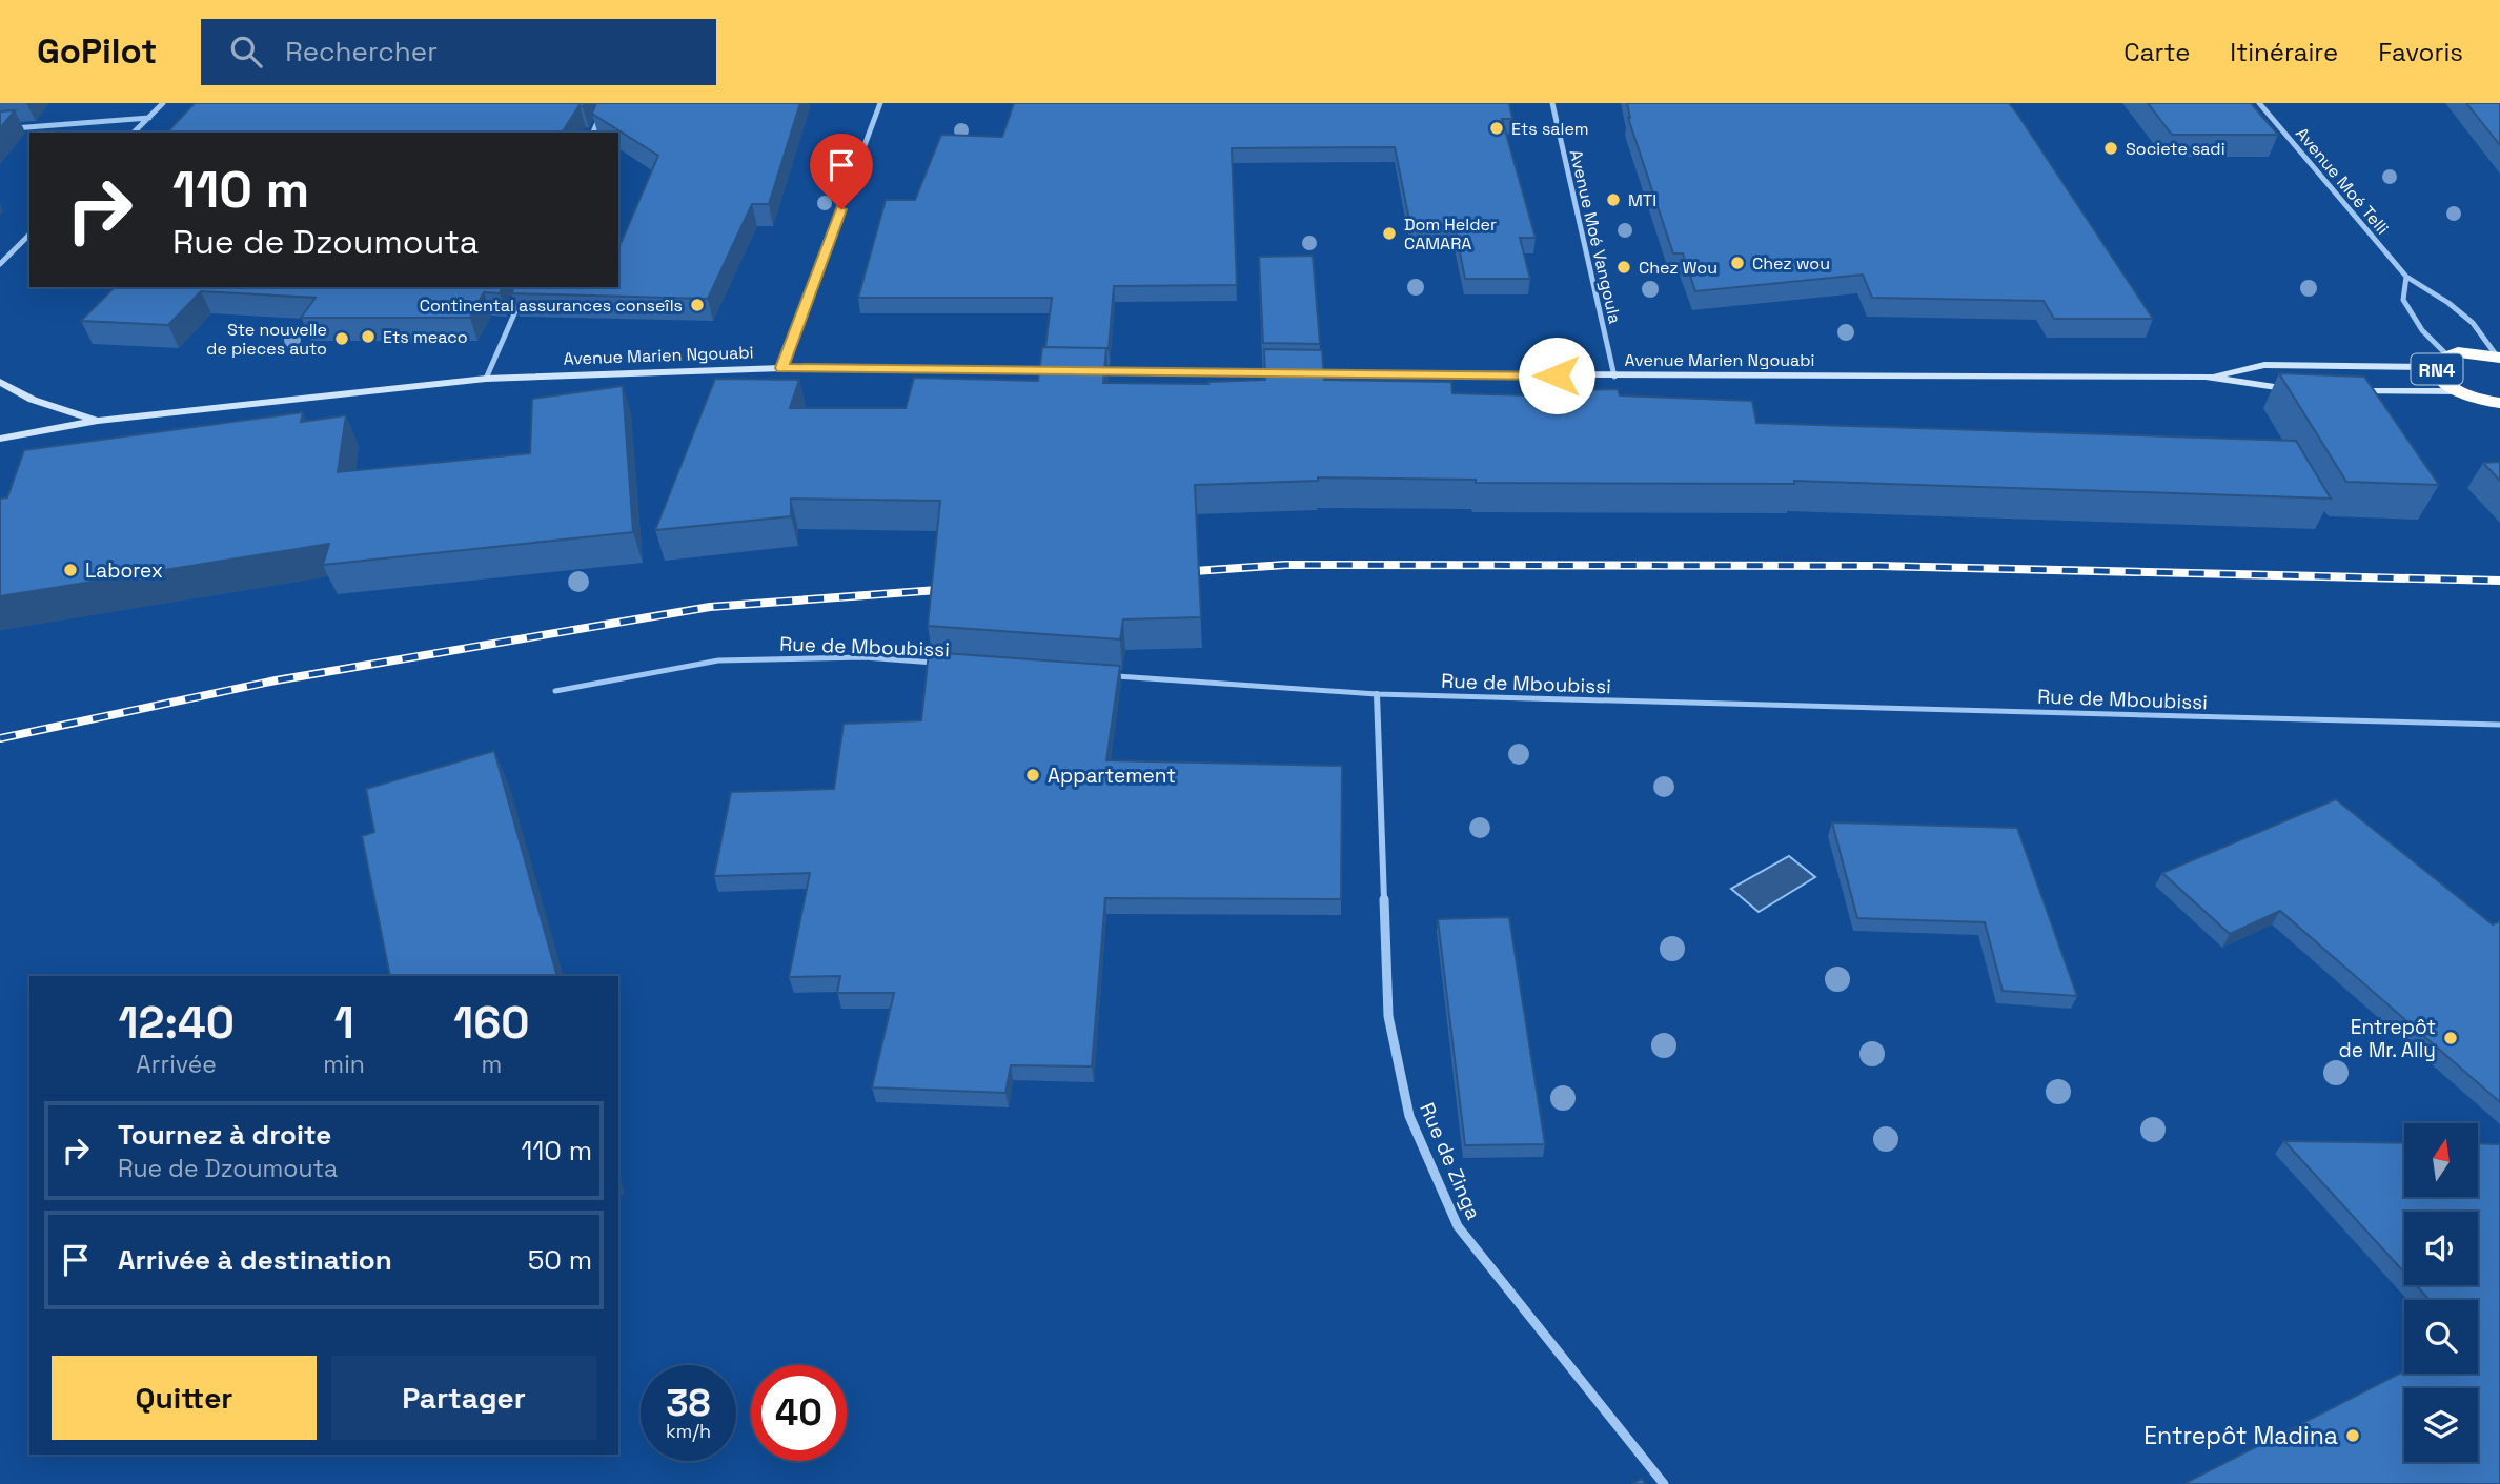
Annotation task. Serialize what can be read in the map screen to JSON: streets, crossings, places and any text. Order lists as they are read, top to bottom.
{
  "streets": {
    "highway": ["RN4"],
    "street": [
      "Avenue Moé Telli",
      "Avenue Moé Vangoula",
      "Avenue Marien Ngouabi",
      "Rue de Zinga"
    ],
    "lane": ["Rue de Mboubissi"]
  },
  "crossings": [
    ["Avenue Moé Telli", "RN4"],
    ["Avenue Moé Vangoula", "Avenue Marien Ngouabi"],
    ["Avenue Marien Ngouabi", "RN4"],
    ["Rue de Mboubissi", "Rue de Zinga"]
  ],
  "places": [
    "Ets salem",
    "Societe sadi",
    "MTI",
    "Dom Helder CAMARA",
    "Chez wou",
    "Chez Wou",
    "Continental assurances conseîls",
    "Ets meaco",
    "Ste nouvelle de pieces auto",
    "Laborex",
    "Appartement",
    "Entrepôt de Mr. Ally",
    "Entrepôt Madina"
  ],
  "north": "top",
  "page": {
    "header": "GoPilot",
    "search": "Rechercher",
    "nav": ["Carte", "Itinéraire", "Favoris"],
    "turn": ["110 m", "Rue de Dzoumouta"],
    "eta": [
      "12:40",
      "Arrivée",
      "1",
      "min",
      "160",
      "m"
    ],
    "list": [
      {
        "name": "Tournez à droite",
        "note": "Rue de Dzoumouta",
        "value": "110 m"
      },
      {
        "name": "Arrivée à destination",
        "value": "50 m"
      }
    ],
    "buttons": ["Quitter", "Partager"],
    "speed": "38 km/h",
    "limit": "40"
  }
}
